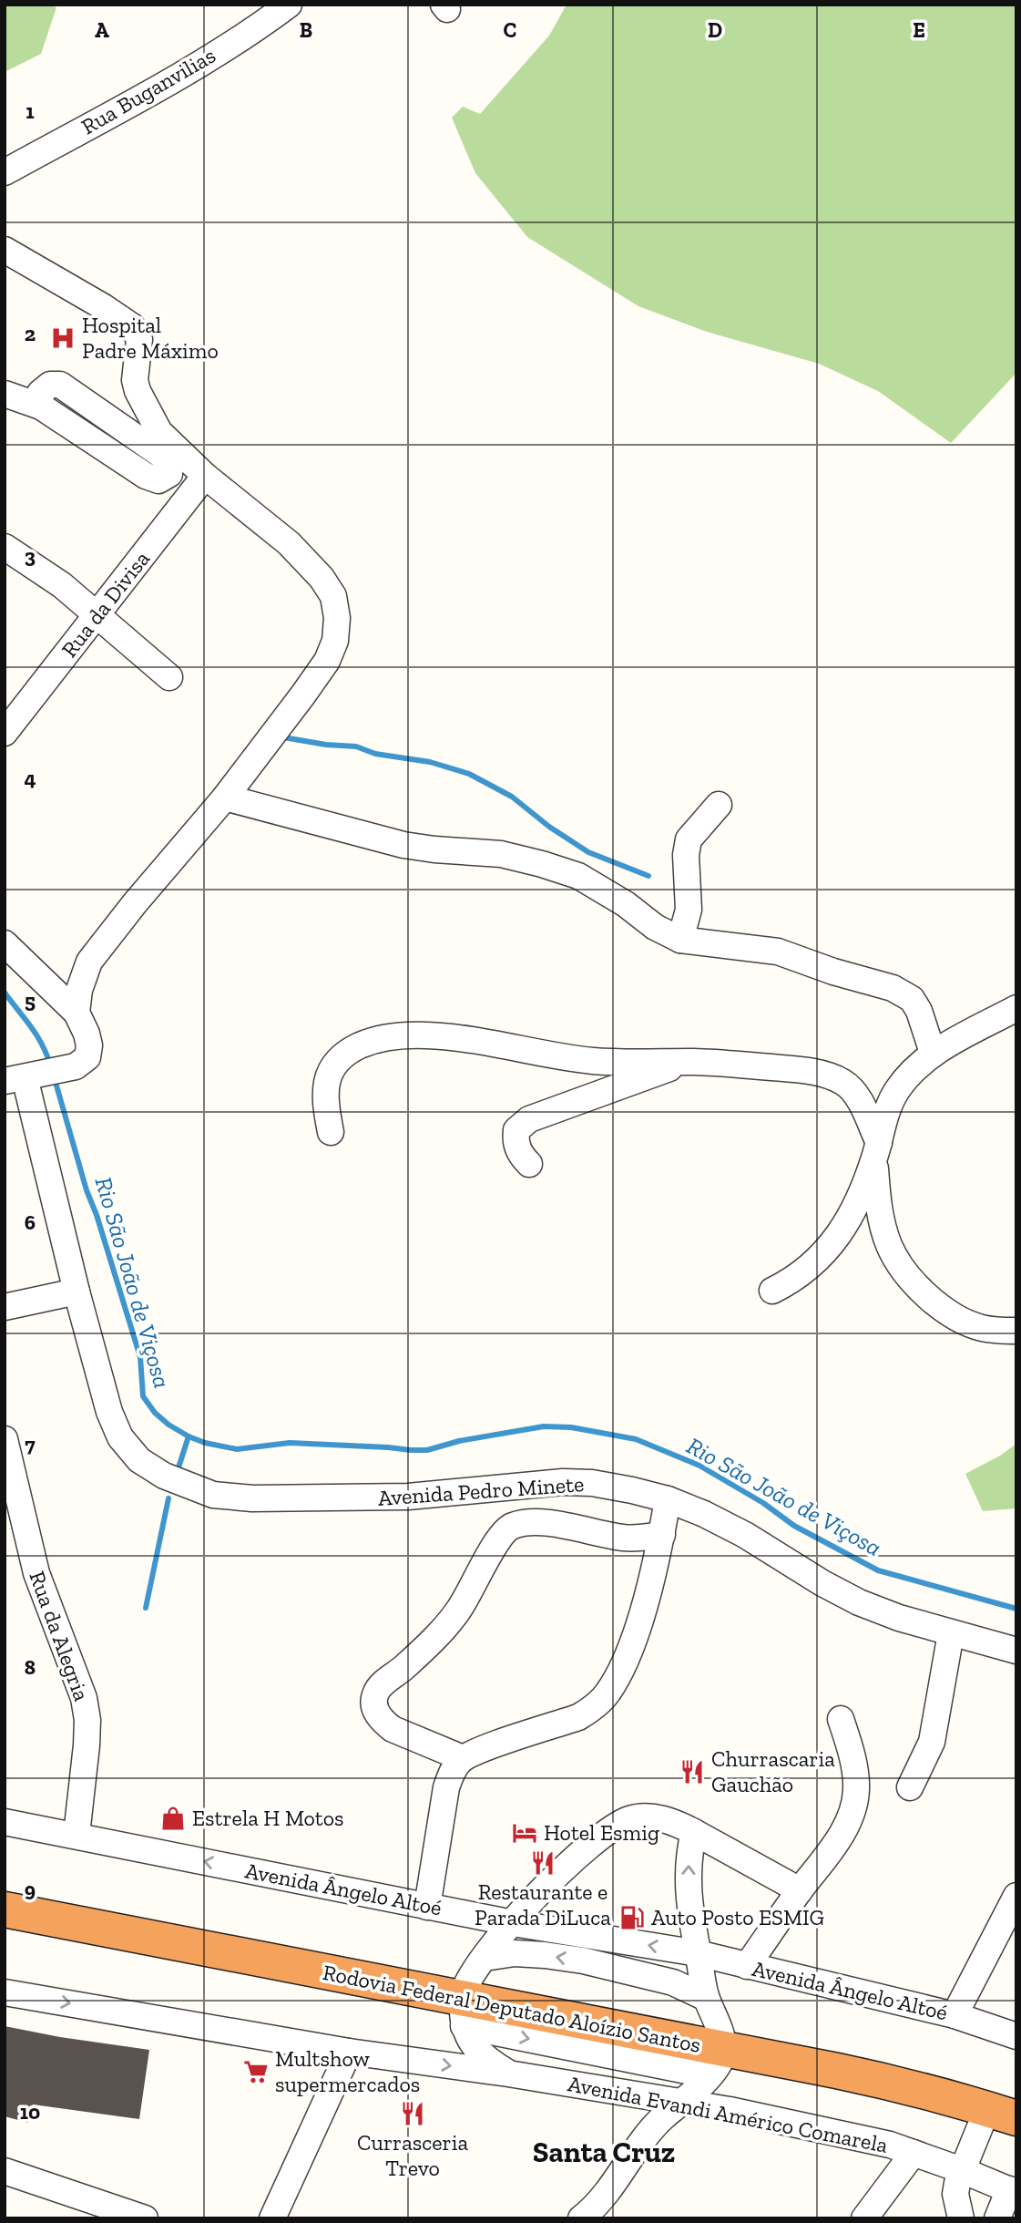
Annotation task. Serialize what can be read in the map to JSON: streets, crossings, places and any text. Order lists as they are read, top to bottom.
{
  "streets": {
    "highway": ["Rodovia Federal Deputado Aloízio Santos"],
    "street": [
      "Rua Buganvilias",
      "Rua da Divisa",
      "Avenida Pedro Minete",
      "Rua da Alegria",
      "Avenida Ângelo Altoé",
      "Avenida Evandi Américo Comarela"
    ]
  },
  "crossings": [
    ["Rua da Alegria", "Avenida Ângelo Altoé"]
  ],
  "districts": ["Santa Cruz"],
  "water": ["Rio São João de Viçosa"],
  "places": {
    "hospital": ["Hospital Padre Máximo"],
    "restaurant": ["Churrascaria Gauchão", "Restaurante e Parada DiLuca", "Currasceria Trevo"],
    "shop": ["Estrela H Motos"],
    "hotel": ["Hotel Esmig"],
    "fuel station": ["Auto Posto ESMIG"],
    "supermarket": ["Multshow supermercados"]
  },
  "grid": {
    "columns": [
      "A",
      "B",
      "C",
      "D",
      "E"
    ],
    "rows": [
      "1",
      "2",
      "3",
      "4",
      "5",
      "6",
      "7",
      "8",
      "9",
      "10"
    ]
  }
}
